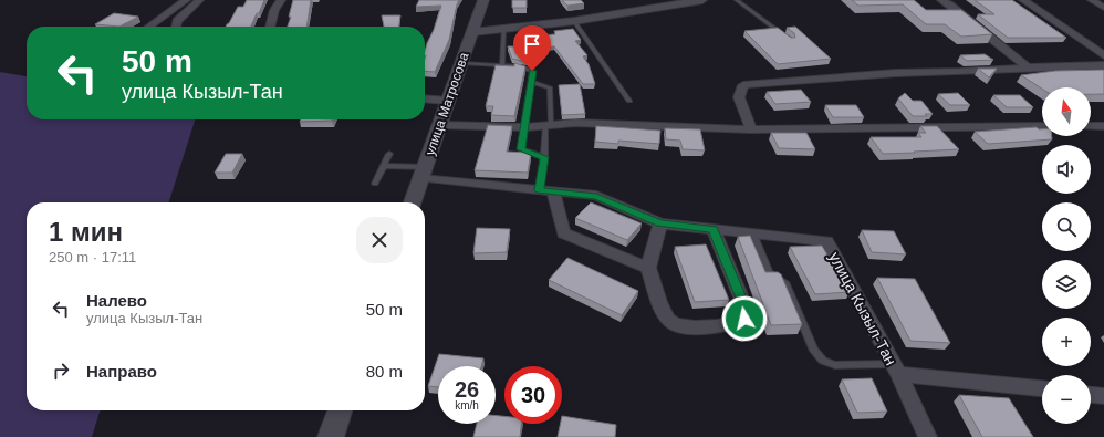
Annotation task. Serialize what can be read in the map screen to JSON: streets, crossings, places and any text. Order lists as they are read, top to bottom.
{
  "streets": {
    "main road": ["улица Матросова"],
    "street": ["улица Кызыл-Тан"]
  },
  "crossings": [
    ["улица Матросова", "улица Кызыл-Тан"]
  ],
  "north": "top",
  "page": {
    "turn": ["50 m", "улица Кызыл-Тан"],
    "map_buttons": ["+", "−"],
    "heading": ["1 мин", "250 m · 17:11"],
    "list": [
      {
        "name": "Налево",
        "note": "улица Кызыл-Тан",
        "value": "50 m"
      },
      {
        "name": "Направо",
        "value": "80 m"
      }
    ],
    "speed": "26 km/h",
    "limit": "30"
  }
}
